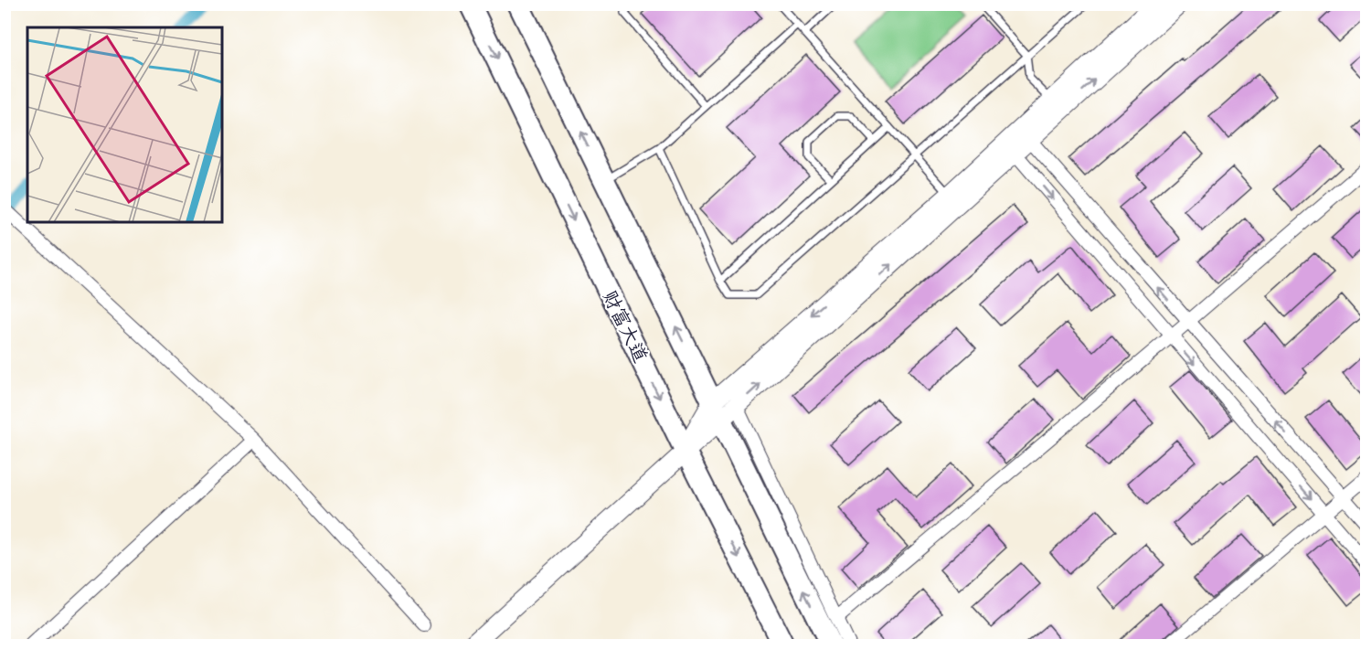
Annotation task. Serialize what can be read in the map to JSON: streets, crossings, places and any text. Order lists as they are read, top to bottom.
{
  "streets": {
    "main road": ["财富大道"]
  }
}
